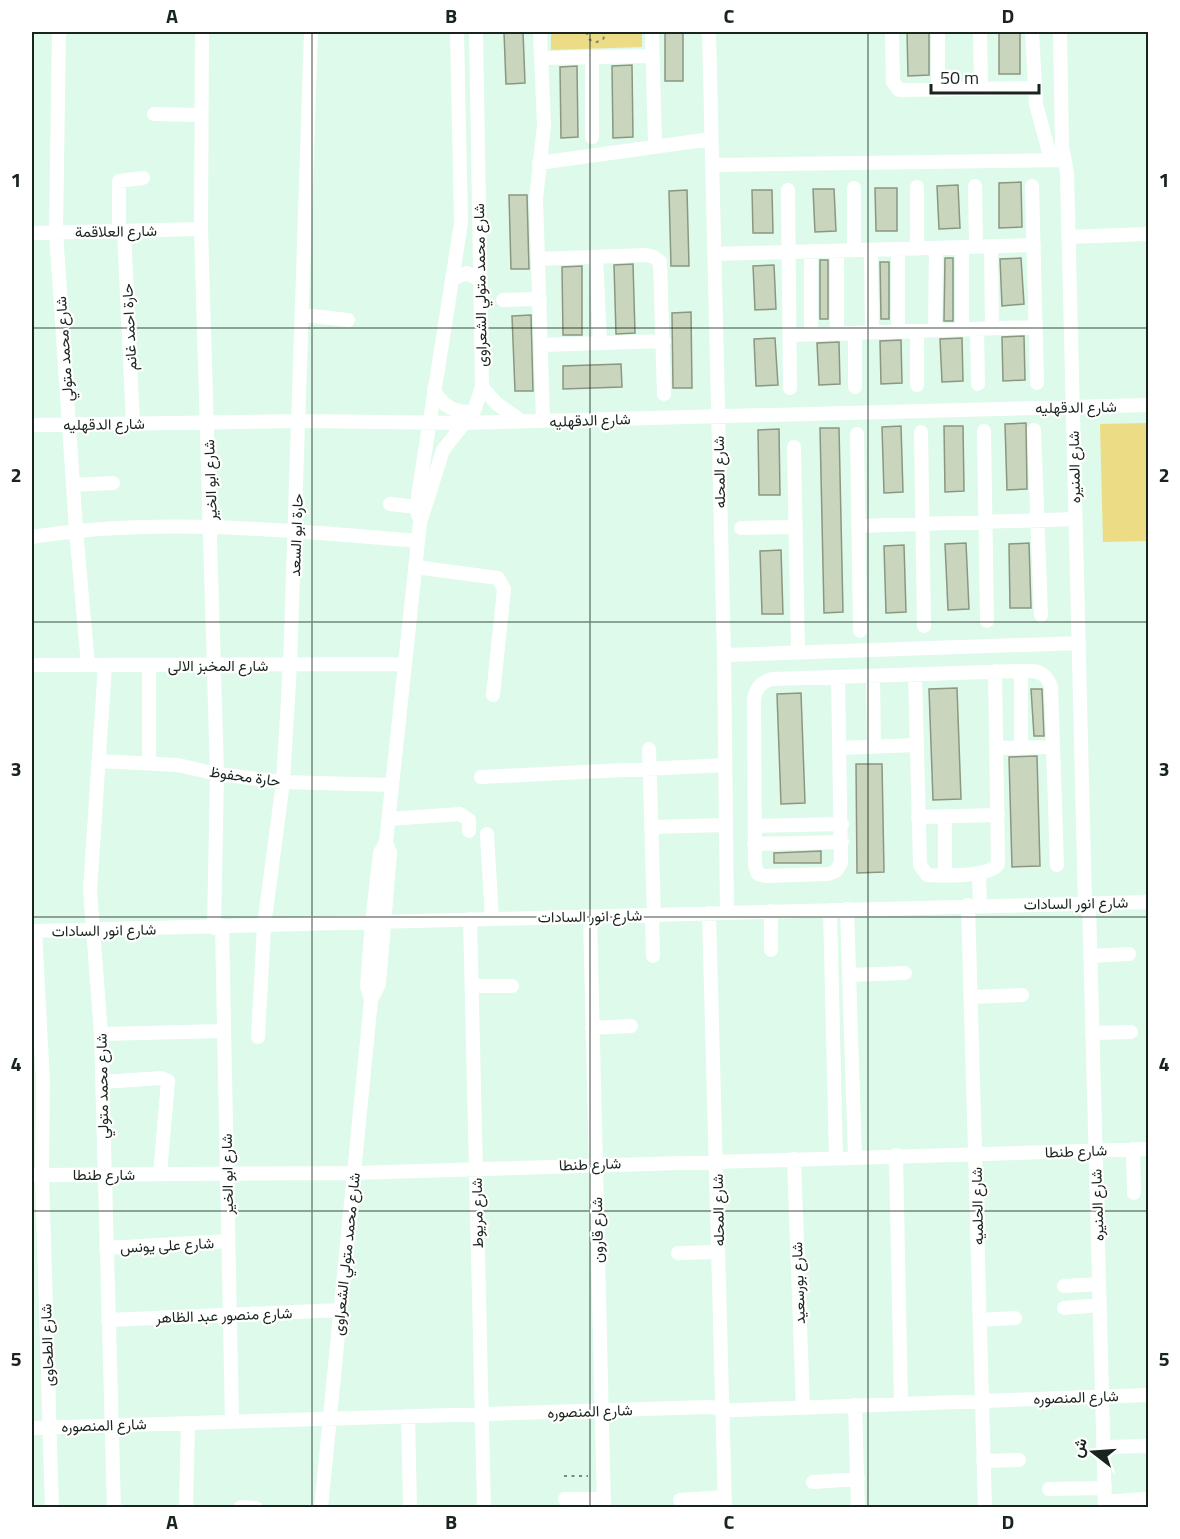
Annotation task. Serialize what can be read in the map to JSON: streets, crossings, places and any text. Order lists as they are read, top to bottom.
{
  "streets": {
    "street": [
      "شارع العلاقمة",
      "شارع محمد متولي الشعراوى",
      "حارة احمد غانم",
      "شارع محمد متولي",
      "شارع الدقهليه",
      "شارع المنيره",
      "شارع المحله",
      "شارع ابو الخير",
      "حارة ابو السعد",
      "شارع المخبز الالى",
      "حارة محفوظ",
      "شارع انور السادات",
      "شارع طنطا",
      "شارع الحلميه",
      "شارع مريوط",
      "شارع قارون",
      "شارع على يونس",
      "شارع بورسعيد",
      "شارع منصور عبد الظاهر",
      "شارع الطحاوى",
      "شارع المنصوره"
    ]
  },
  "crossings": [
    ["شارع العلاقمة", "حارة احمد غانم"],
    ["شارع العلاقمة", "شارع محمد متولي"],
    ["شارع العلاقمة", "شارع ابو الخير"],
    ["شارع محمد متولي الشعراوى", "شارع الدقهليه"],
    ["شارع محمد متولي الشعراوى", "شارع المخبز الالى"],
    ["شارع محمد متولي الشعراوى", "حارة محفوظ"],
    ["شارع محمد متولي الشعراوى", "شارع انور السادات"],
    ["شارع محمد متولي الشعراوى", "شارع طنطا"],
    ["شارع محمد متولي الشعراوى", "شارع منصور عبد الظاهر"],
    ["شارع محمد متولي الشعراوى", "شارع المنصوره"],
    ["حارة احمد غانم", "شارع الدقهليه"],
    ["شارع محمد متولي", "شارع الدقهليه"],
    ["شارع محمد متولي", "شارع المخبز الالى"],
    ["شارع محمد متولي", "حارة محفوظ"],
    ["شارع محمد متولي", "شارع انور السادات"],
    ["شارع محمد متولي", "شارع طنطا"],
    ["شارع محمد متولي", "شارع على يونس"],
    ["شارع محمد متولي", "شارع منصور عبد الظاهر"],
    ["شارع محمد متولي", "شارع المنصوره"],
    ["شارع الدقهليه", "شارع المنيره"],
    ["شارع الدقهليه", "شارع المحله"],
    ["شارع الدقهليه", "شارع ابو الخير"],
    ["شارع الدقهليه", "حارة ابو السعد"],
    ["شارع المنيره", "شارع انور السادات"],
    ["شارع المنيره", "شارع طنطا"],
    ["شارع المنيره", "شارع المنصوره"],
    ["شارع المحله", "شارع انور السادات"],
    ["شارع المحله", "شارع طنطا"],
    ["شارع المحله", "شارع المنصوره"],
    ["شارع ابو الخير", "شارع المخبز الالى"],
    ["شارع ابو الخير", "حارة محفوظ"],
    ["شارع ابو الخير", "شارع انور السادات"],
    ["شارع ابو الخير", "شارع طنطا"],
    ["شارع ابو الخير", "شارع على يونس"],
    ["شارع ابو الخير", "شارع منصور عبد الظاهر"],
    ["شارع ابو الخير", "شارع المنصوره"],
    ["حارة ابو السعد", "شارع المخبز الالى"],
    ["حارة ابو السعد", "حارة محفوظ"],
    ["حارة ابو السعد", "شارع انور السادات"],
    ["شارع انور السادات", "شارع الحلميه"],
    ["شارع انور السادات", "شارع مريوط"],
    ["شارع انور السادات", "شارع قارون"],
    ["شارع انور السادات", "شارع الطحاوى"],
    ["شارع طنطا", "شارع الحلميه"],
    ["شارع طنطا", "شارع مريوط"],
    ["شارع طنطا", "شارع قارون"],
    ["شارع طنطا", "شارع بورسعيد"],
    ["شارع طنطا", "شارع الطحاوى"],
    ["شارع الحلميه", "شارع المنصوره"],
    ["شارع مريوط", "شارع المنصوره"],
    ["شارع قارون", "شارع المنصوره"],
    ["شارع بورسعيد", "شارع المنصوره"],
    ["شارع الطحاوى", "شارع المنصوره"]
  ],
  "scale_bar": "50 m",
  "north": "left",
  "grid": {
    "columns": [
      "A",
      "B",
      "C",
      "D"
    ],
    "rows": [
      "1",
      "2",
      "3",
      "4",
      "5"
    ]
  }
}
